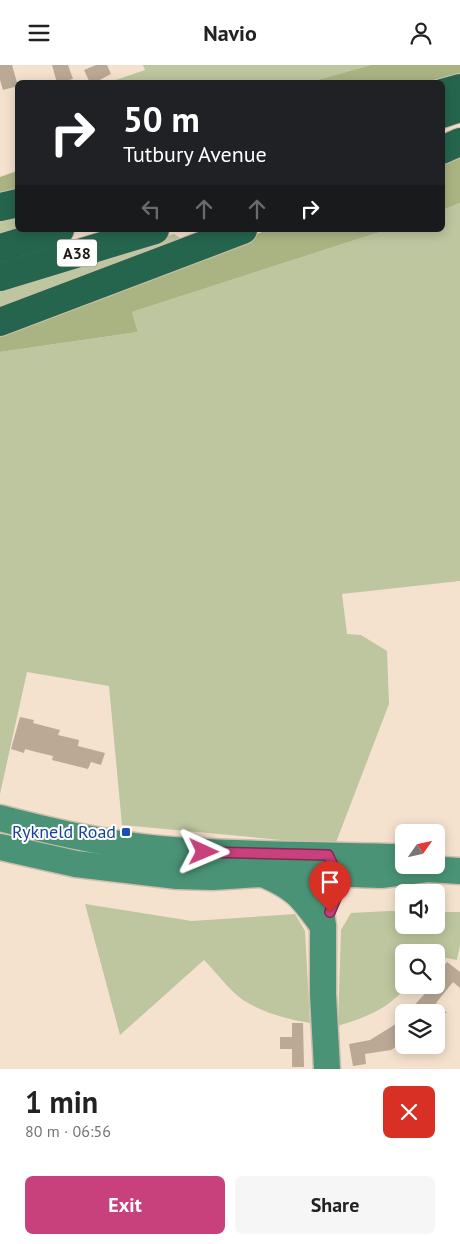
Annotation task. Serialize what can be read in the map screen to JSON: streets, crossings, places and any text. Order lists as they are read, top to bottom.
{
  "streets": {
    "highway": ["A38"]
  },
  "places": {
    "transit": ["Rykneld Road"]
  },
  "north": "top right",
  "page": {
    "header": "Navio",
    "turn": ["50 m", "Tutbury Avenue"],
    "heading": ["1 min", "80 m · 06:56"],
    "buttons": ["Exit", "Share"]
  }
}
